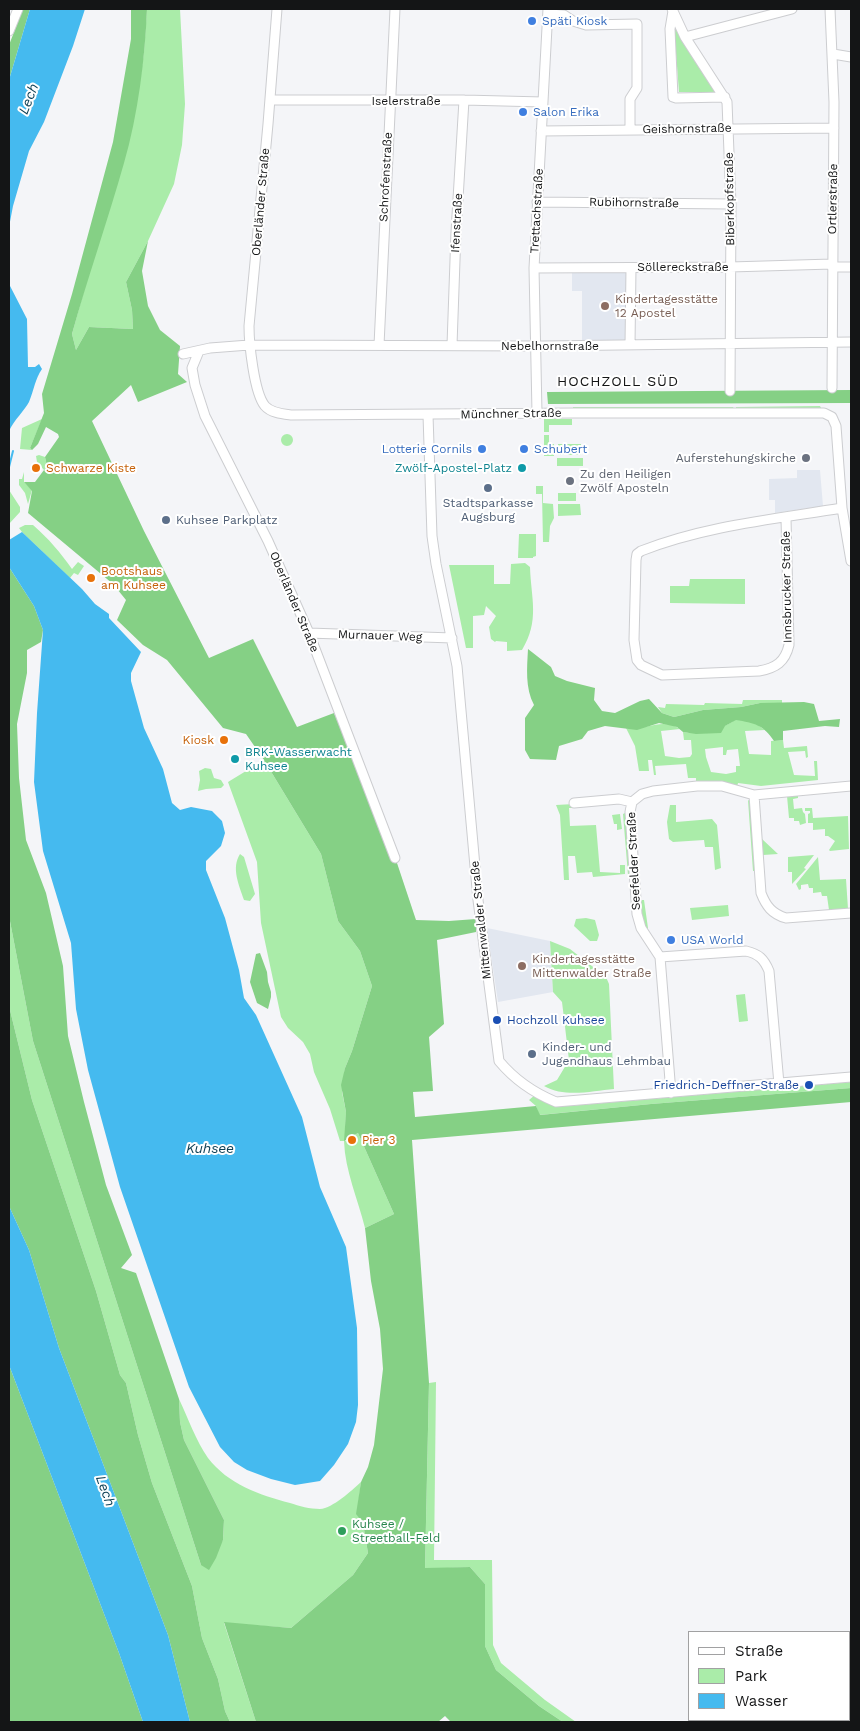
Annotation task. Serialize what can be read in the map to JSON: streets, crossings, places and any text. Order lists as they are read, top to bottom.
{
  "streets": {
    "street": [
      "Iselerstraße",
      "Geishornstraße",
      "Schrofenstraße",
      "Biberkopfstraße",
      "Ortlerstraße",
      "Oberländer Straße",
      "Rubihornstraße",
      "Trettachstraße",
      "Ifenstraße",
      "Söllereckstraße",
      "Nebelhornstraße",
      "Münchner Straße",
      "Innsbrucker Straße",
      "Murnauer Weg",
      "Seefelder Straße",
      "Mittenwalder Straße"
    ]
  },
  "crossings": [
    ["Iselerstraße", "Schrofenstraße"],
    ["Iselerstraße", "Oberländer Straße"],
    ["Iselerstraße", "Trettachstraße"],
    ["Iselerstraße", "Ifenstraße"],
    ["Geishornstraße", "Biberkopfstraße"],
    ["Geishornstraße", "Ortlerstraße"],
    ["Geishornstraße", "Trettachstraße"],
    ["Schrofenstraße", "Nebelhornstraße"],
    ["Biberkopfstraße", "Rubihornstraße"],
    ["Biberkopfstraße", "Söllereckstraße"],
    ["Biberkopfstraße", "Nebelhornstraße"],
    ["Ortlerstraße", "Söllereckstraße"],
    ["Ortlerstraße", "Nebelhornstraße"],
    ["Oberländer Straße", "Nebelhornstraße"],
    ["Oberländer Straße", "Münchner Straße"],
    ["Oberländer Straße", "Murnauer Weg"],
    ["Rubihornstraße", "Trettachstraße"],
    ["Trettachstraße", "Söllereckstraße"],
    ["Trettachstraße", "Nebelhornstraße"],
    ["Trettachstraße", "Münchner Straße"],
    ["Ifenstraße", "Nebelhornstraße"],
    ["Nebelhornstraße", "Münchner Straße"],
    ["Münchner Straße", "Innsbrucker Straße"],
    ["Münchner Straße", "Mittenwalder Straße"],
    ["Murnauer Weg", "Mittenwalder Straße"],
    ["Seefelder Straße", "Mittenwalder Straße"]
  ],
  "districts": ["HOCHZOLL SÜD"],
  "water": ["Lech", "Kuhsee"],
  "places": [
    "Späti Kiosk",
    "Salon Erika",
    "Kindertagesstätte 12 Apostel",
    "Lotterie Cornils",
    "Schubert",
    "Auferstehungskirche",
    "Schwarze Kiste",
    "Zwölf-Apostel-Platz",
    "Zu den Heiligen Zwölf Aposteln",
    "Stadtsparkasse Augsburg",
    "Kuhsee Parkplatz",
    "Bootshaus am Kuhsee",
    "Kiosk",
    "BRK-Wasserwacht Kuhsee",
    "USA World",
    "Kindertagesstätte Mittenwalder Straße",
    "Hochzoll Kuhsee",
    "Kinder- und Jugendhaus Lehmbau",
    "Friedrich-Deffner-Straße",
    "Pier 3",
    "Kuhsee / Streetball-Feld"
  ],
  "legend": ["Straße", "Park", "Wasser"]
}
